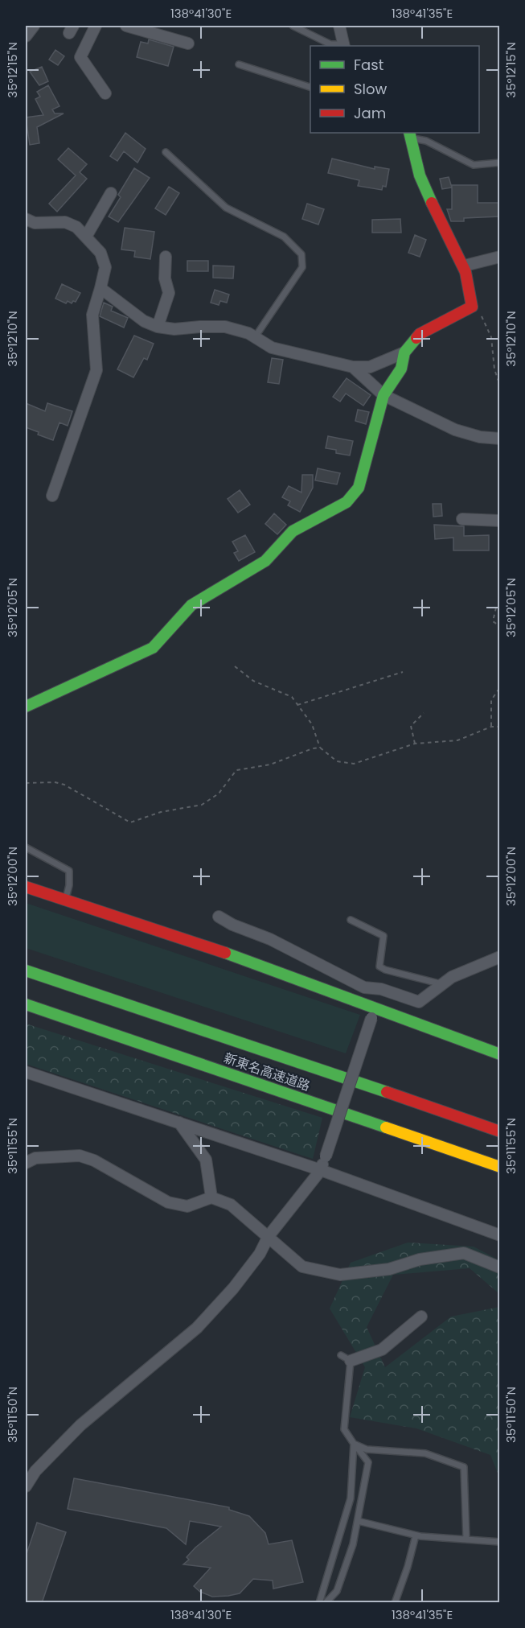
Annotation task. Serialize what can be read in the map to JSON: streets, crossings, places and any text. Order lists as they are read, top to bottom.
{
  "streets": {
    "main road": ["新東名高速道路"]
  },
  "legend": ["Fast", "Slow", "Jam"],
  "coordinates": [
    "138°41'30\"E",
    "138°41'35\"E",
    "35°12'15\"N",
    "35°12'10\"N",
    "35°12'05\"N",
    "35°12'00\"N",
    "35°11'55\"N",
    "35°11'50\"N"
  ]
}
